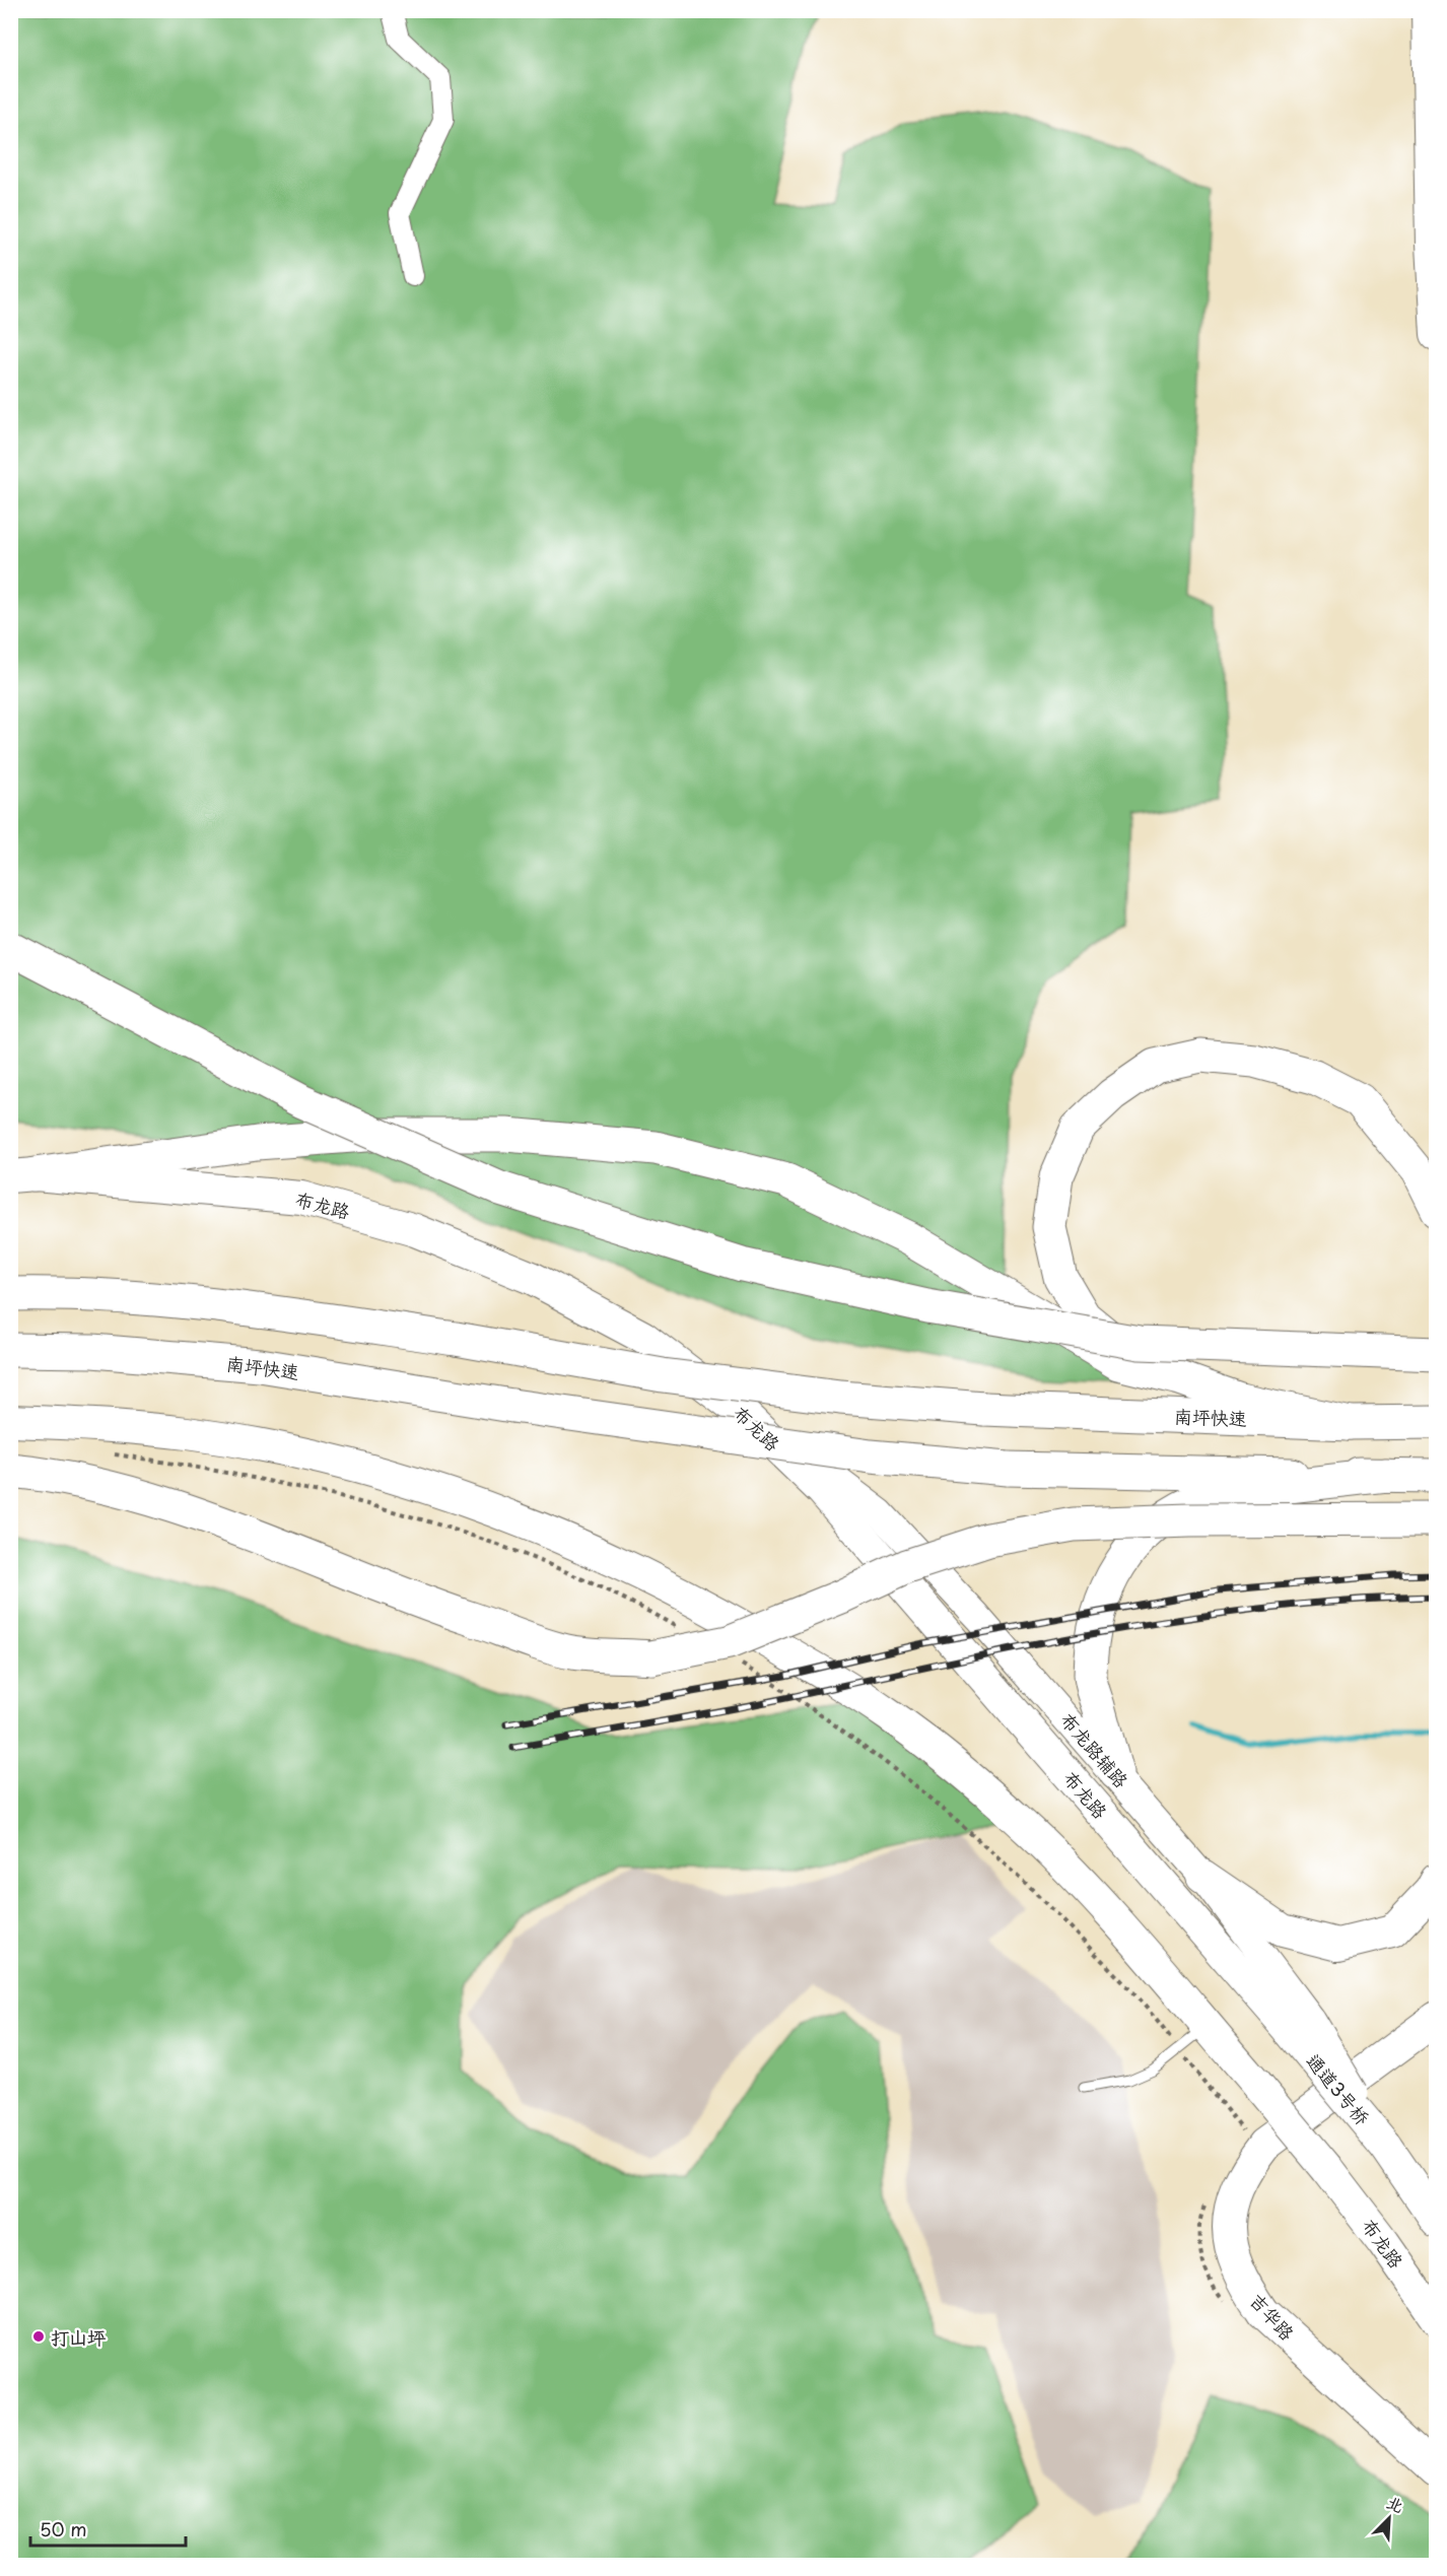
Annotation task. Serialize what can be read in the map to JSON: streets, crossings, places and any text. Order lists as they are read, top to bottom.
{
  "streets": {
    "highway": ["南坪快速"],
    "main road": [
      "布龙路",
      "布龙路辅路",
      "通道3号桥",
      "吉华路"
    ]
  },
  "crossings": [
    ["布龙路", "布龙路辅路"],
    ["布龙路", "通道3号桥"],
    ["布龙路辅路", "通道3号桥"]
  ],
  "places": ["打山坪"],
  "scale_bar": "50 m",
  "north": "top right"
}
